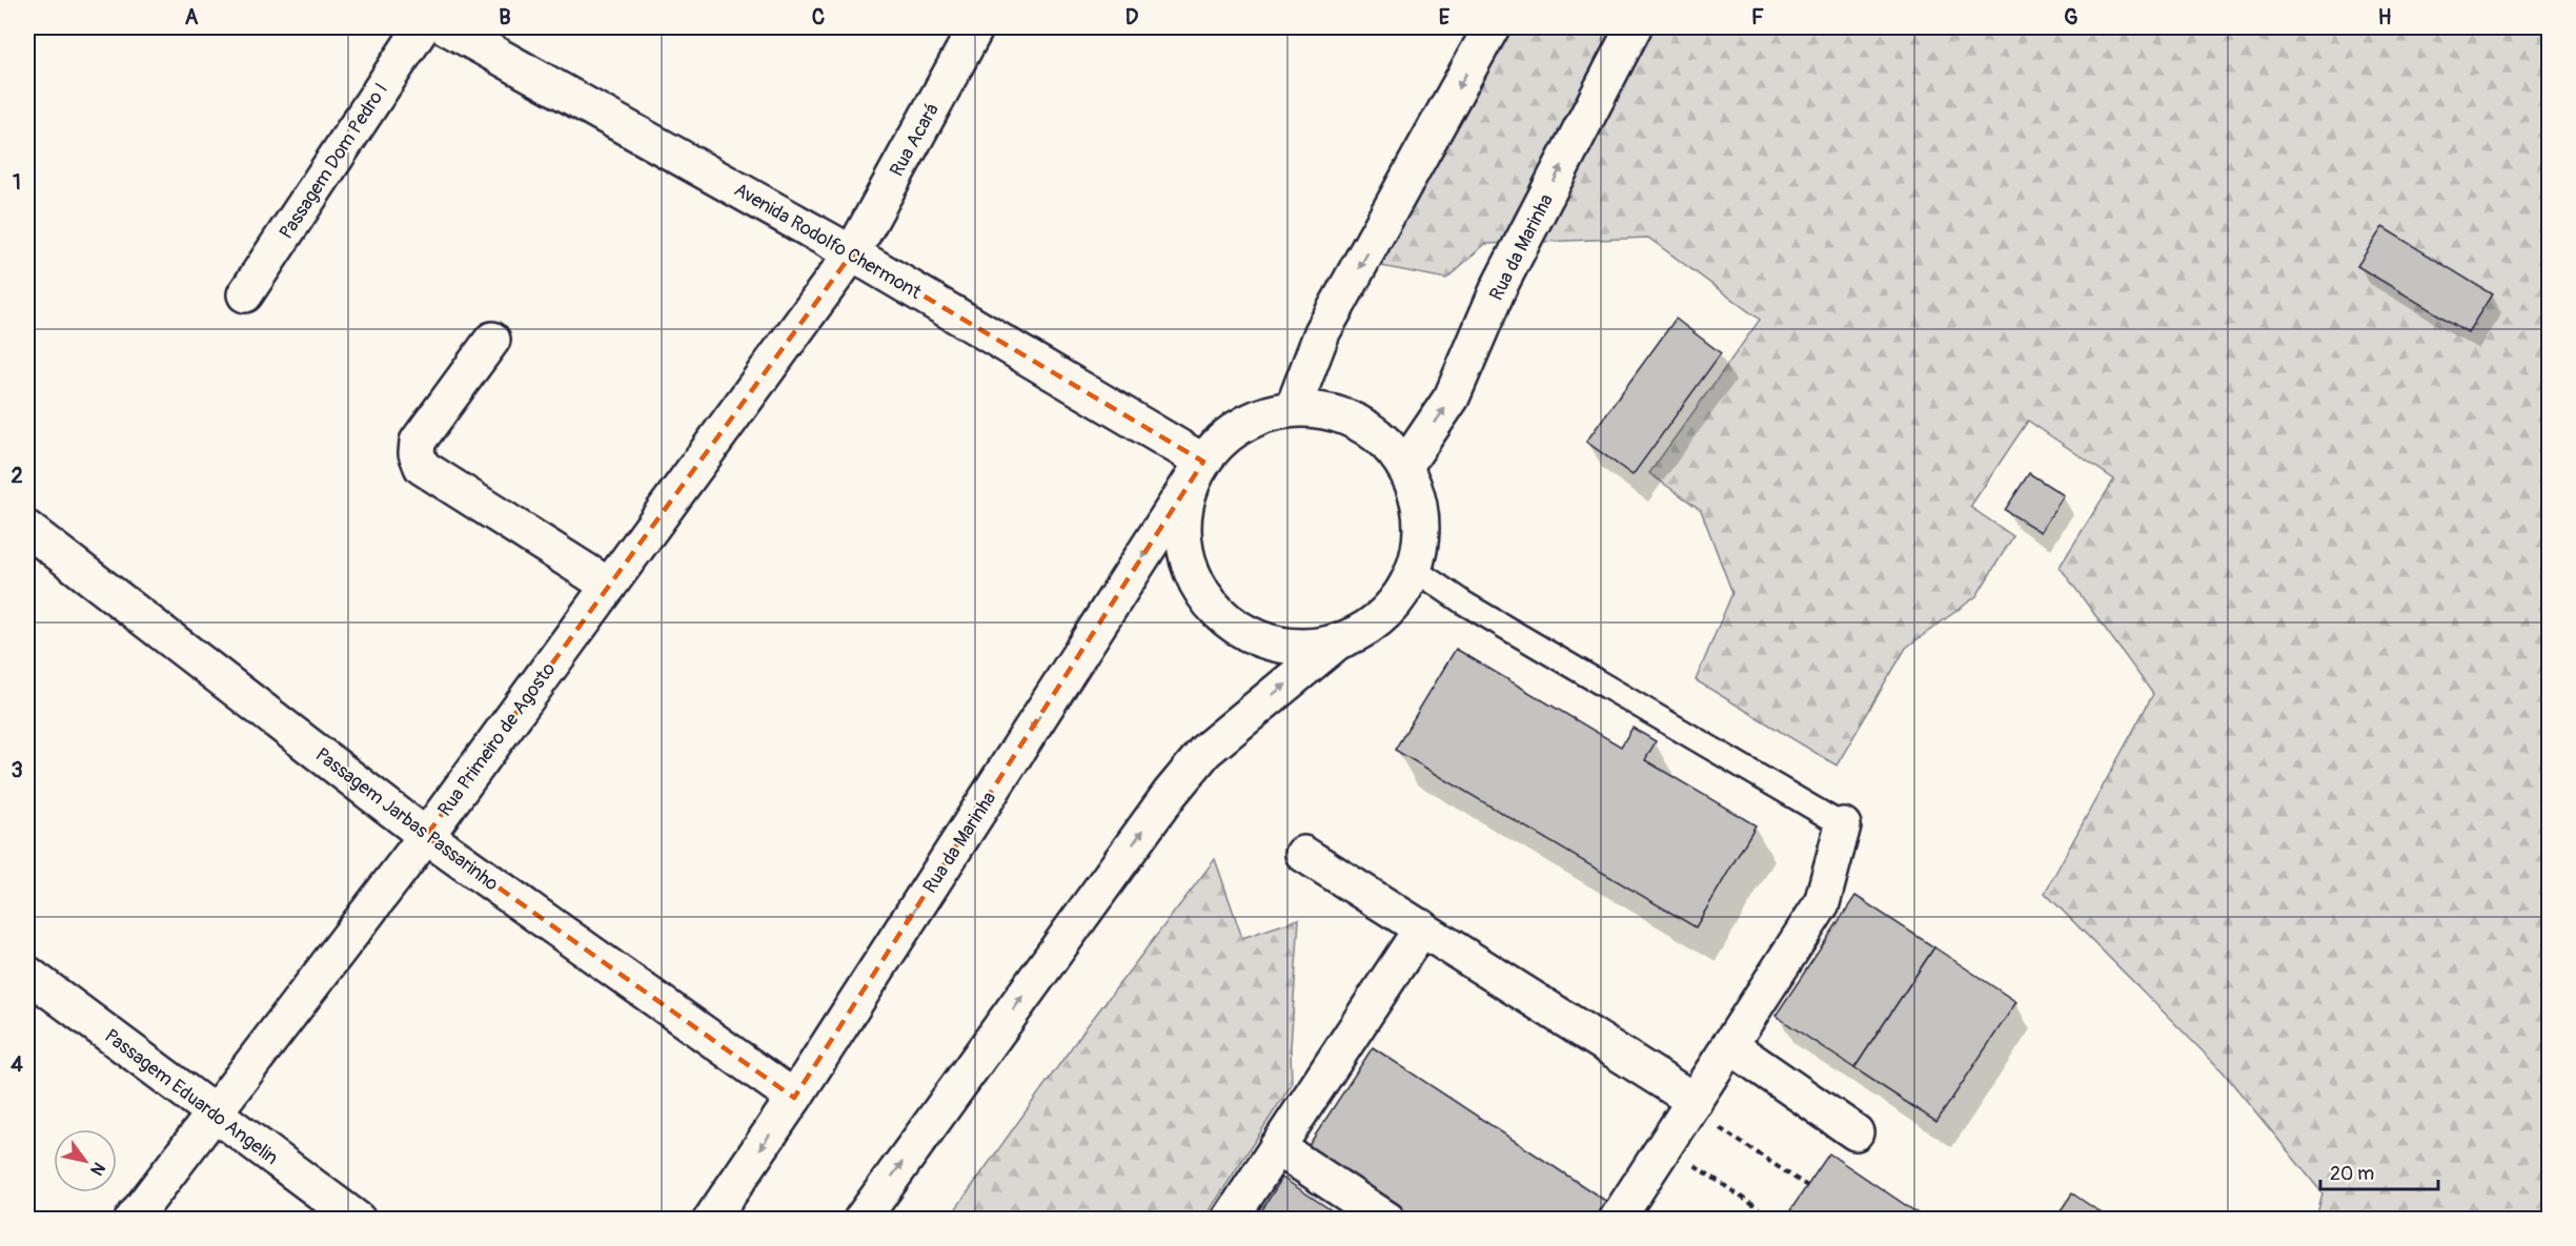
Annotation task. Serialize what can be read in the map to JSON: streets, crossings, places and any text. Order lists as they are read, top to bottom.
{
  "streets": {
    "street": [
      "Rua Acará",
      "Passagem Dom Pedro I",
      "Avenida Rodolfo Chermont",
      "Rua da Marinha",
      "Rua Primeiro de Agosto",
      "Passagem Jarbas Passarinho",
      "Passagem Eduardo Angelin"
    ]
  },
  "crossings": [
    ["Rua Acará", "Avenida Rodolfo Chermont"],
    ["Rua Acará", "Rua Primeiro de Agosto"],
    ["Avenida Rodolfo Chermont", "Rua da Marinha"],
    ["Avenida Rodolfo Chermont", "Rua Primeiro de Agosto"],
    ["Rua da Marinha", "Passagem Jarbas Passarinho"],
    ["Rua Primeiro de Agosto", "Passagem Jarbas Passarinho"],
    ["Rua Primeiro de Agosto", "Passagem Eduardo Angelin"]
  ],
  "scale_bar": "20 m",
  "north": "bottom right",
  "grid": {
    "columns": [
      "A",
      "B",
      "C",
      "D",
      "E",
      "F",
      "G",
      "H"
    ],
    "rows": [
      "1",
      "2",
      "3",
      "4"
    ]
  }
}
